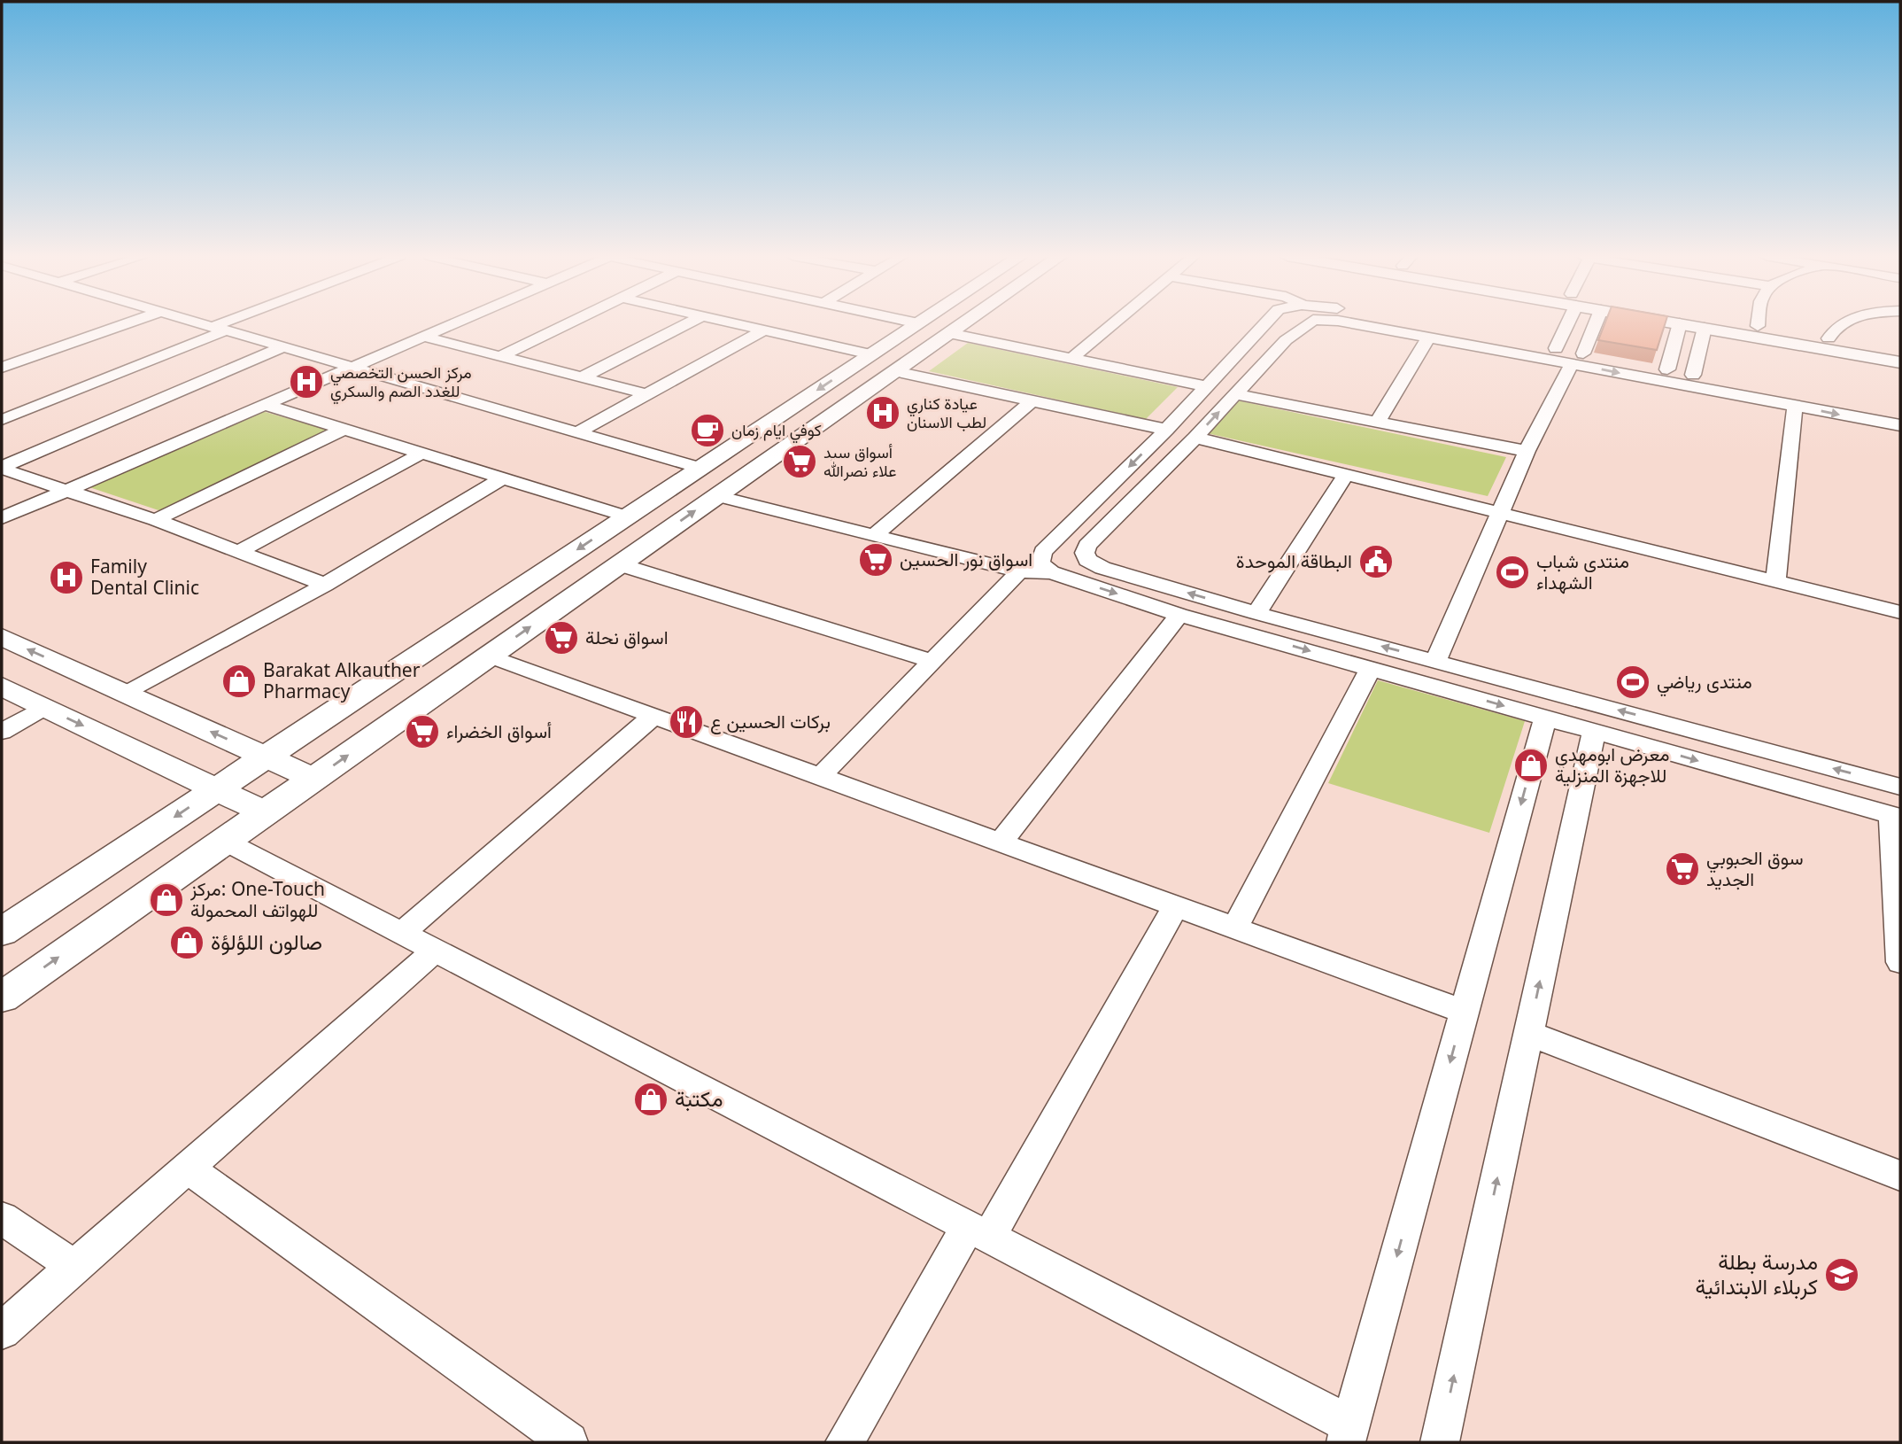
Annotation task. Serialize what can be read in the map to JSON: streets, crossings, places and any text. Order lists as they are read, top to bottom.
{
  "places": {
    "hospital": ["مركز الحسن التخصصي للغدد الصم والسكري", "عيادة كناري لطب الاسنان", "Family Dental Clinic"],
    "cafe": ["كوفي ايام زمان"],
    "supermarket": [
      "أسواق سيد علاء نصرالله",
      "اسواق نور الحسين",
      "اسواق نحلة",
      "أسواق الخضراء",
      "سوق الحبوبي الجديد"
    ],
    "public building": ["البطاقة الموحدة"],
    "sports": ["منتدى شباب الشهداء", "منتدى رياضي"],
    "shop": [
      "Barakat Alkauther Pharmacy",
      "معرض ابومهدي للاجهزة المنزلية",
      "مركز: One-Touch للهواتف المحمولة",
      "صالون اللؤلؤة",
      "مكتبة"
    ],
    "restaurant": ["بركات الحسين ع"],
    "school or university": ["مدرسة بطلة كربلاء الابتدائية"]
  }
}
